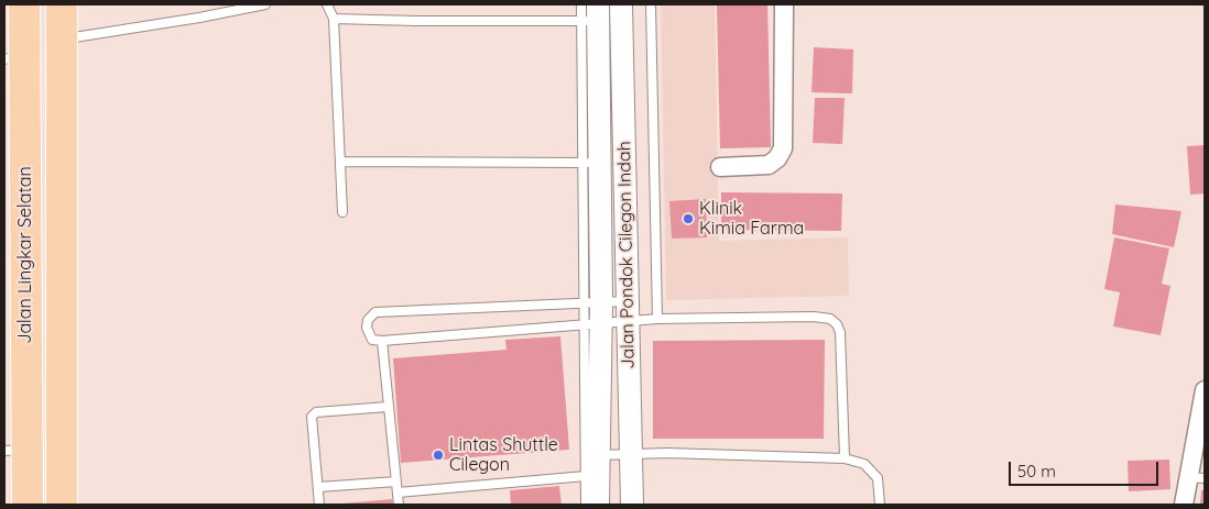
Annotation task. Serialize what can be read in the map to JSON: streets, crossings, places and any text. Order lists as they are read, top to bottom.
{
  "streets": {
    "highway": ["Jalan Lingkar Selatan"],
    "street": ["Jalan Pondok Cilegon Indah"]
  },
  "places": ["Klinik Kimia Farma", "Lintas Shuttle Cilegon"],
  "scale_bar": "50 m"
}
